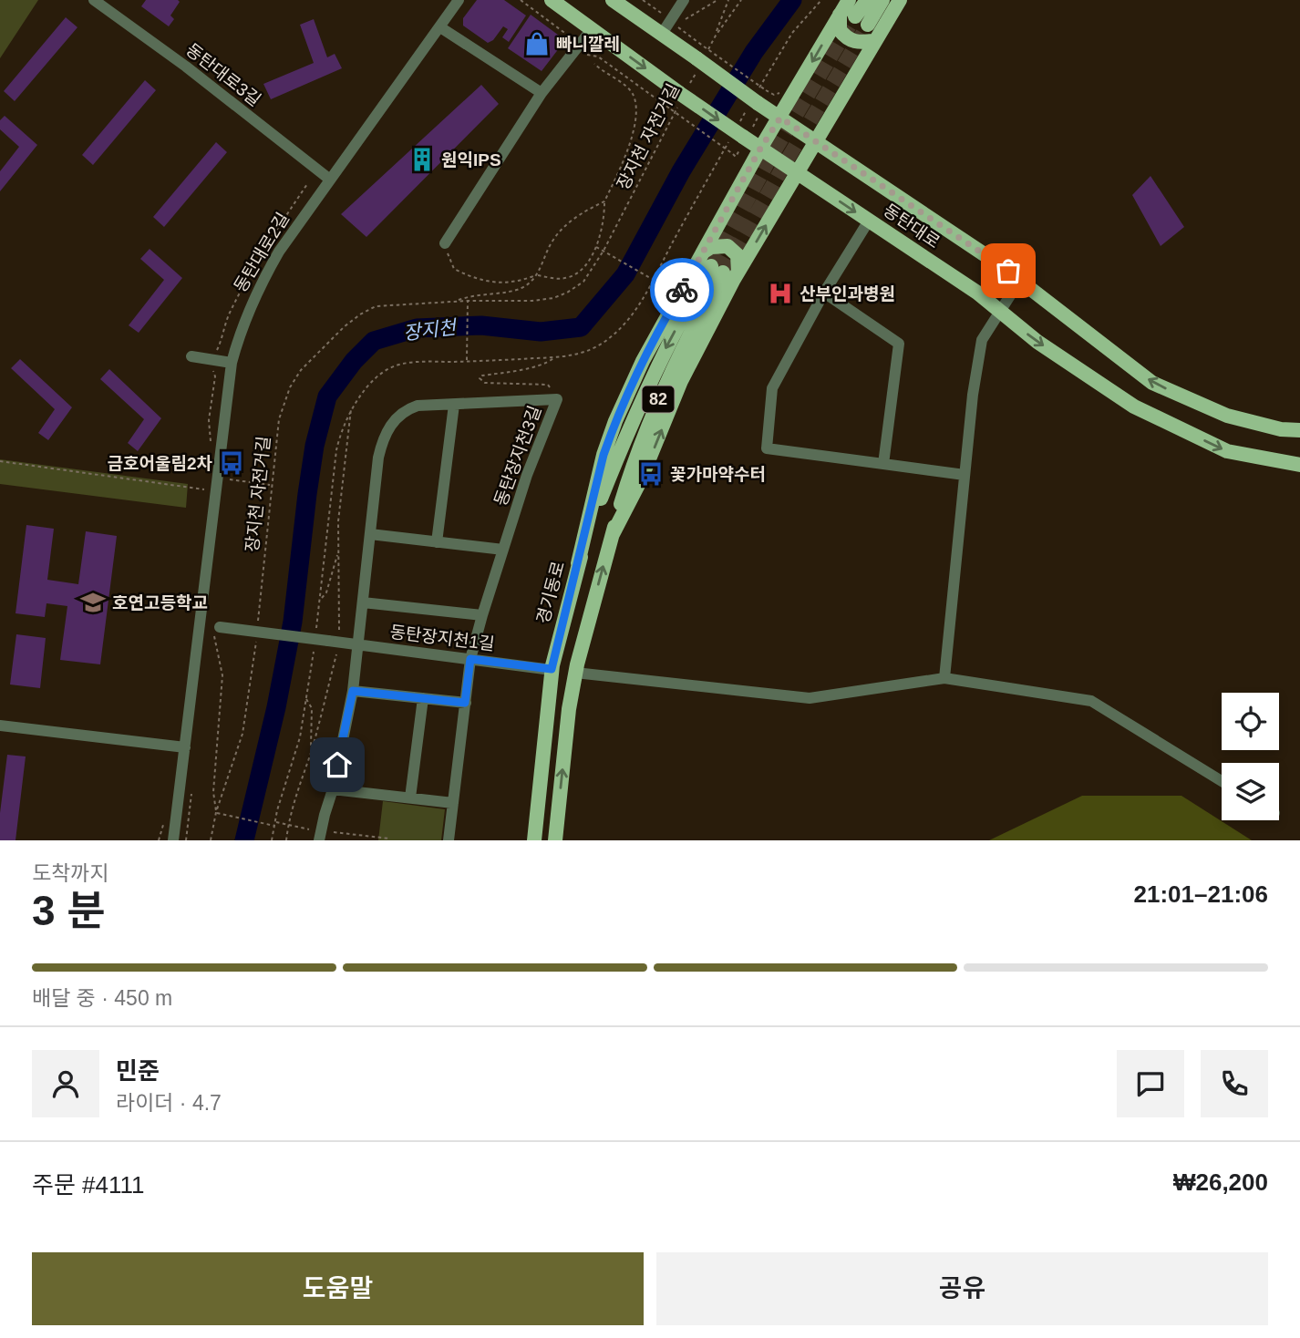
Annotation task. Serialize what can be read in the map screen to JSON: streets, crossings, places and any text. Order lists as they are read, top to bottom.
{
  "streets": {
    "main road": ["동탄대로", "82", "경기동로"],
    "street": [
      "동탄대로3길",
      "동탄대로2길",
      "동탄장지천3길",
      "동탄장지천1길"
    ],
    "path": ["장지천 자전거길"]
  },
  "crossings": [
    ["동탄대로3길", "동탄대로2길"],
    ["장지천 자전거길", "동탄대로"],
    ["동탄장지천3길", "동탄장지천1길"],
    ["경기동로", "동탄장지천1길"]
  ],
  "water": ["장지천"],
  "places": {
    "shop": ["빠니깔레"],
    "building": ["원익IPS"],
    "hospital": ["산부인과병원"],
    "bus stop": ["금호어울림2차", "꽃가마약수터"],
    "school or university": ["호연고등학교"]
  },
  "page": {
    "heading": ["3 분", "도착까지", "21:01–21:06"],
    "panel": [
      "민준",
      "라이더 · 4.7",
      "주문 #4111",
      "₩26,200"
    ],
    "bar": "배달 중 · 450 m",
    "buttons": ["도움말", "공유"]
  }
}
